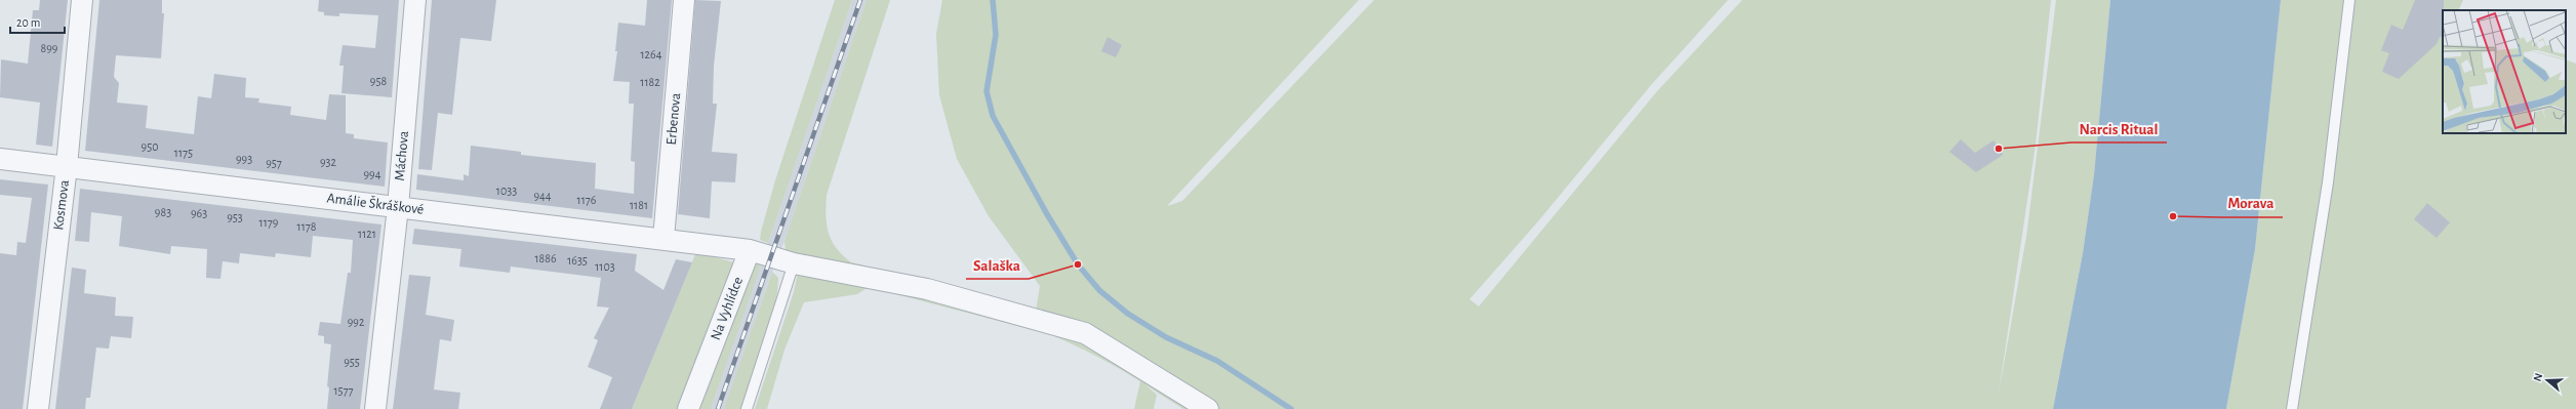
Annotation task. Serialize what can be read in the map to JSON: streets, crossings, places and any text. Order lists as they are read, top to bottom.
{
  "streets": {
    "street": [
      "Erbenova",
      "Máchova",
      "Amálie Škráškové",
      "Kosmova",
      "Na Vyhlídce"
    ]
  },
  "crossings": [
    ["Erbenova", "Amálie Škráškové"],
    ["Máchova", "Amálie Škráškové"],
    ["Amálie Škráškové", "Kosmova"],
    ["Amálie Škráškové", "Na Vyhlídce"]
  ],
  "places": ["Narcis Ritual", "Morava", "Salaška"],
  "house_numbers": [
    "899",
    "1264",
    "958",
    "1182",
    "950",
    "1175",
    "993",
    "932",
    "957",
    "994",
    "1033",
    "944",
    "1176",
    "1181",
    "983",
    "963",
    "953",
    "1179",
    "1178",
    "1121",
    "1886",
    "1635",
    "1103",
    "992",
    "955",
    "1577"
  ],
  "scale_bar": "20 m",
  "north": "left"
}
